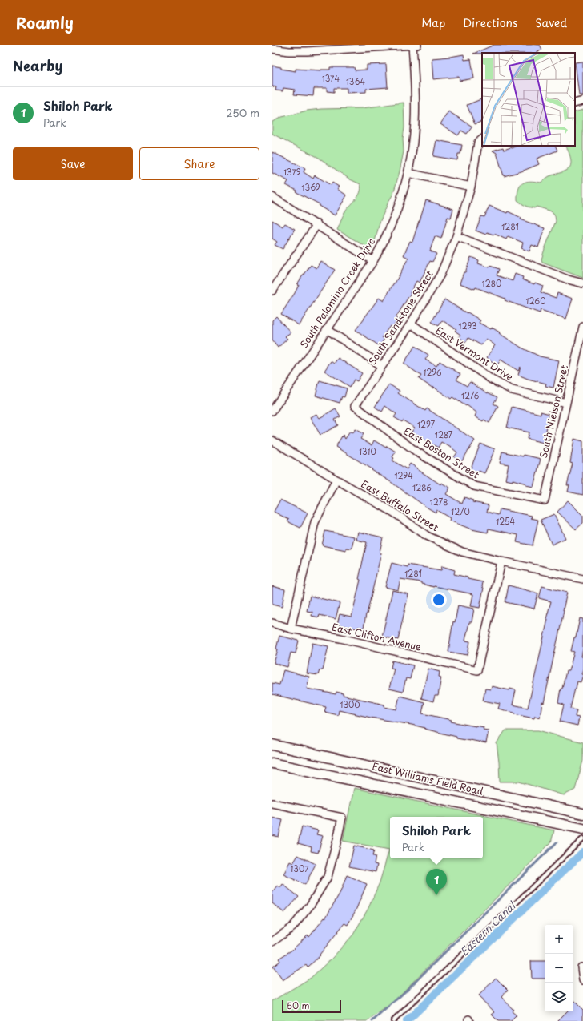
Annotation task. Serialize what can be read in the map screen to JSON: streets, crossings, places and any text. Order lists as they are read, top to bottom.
{
  "streets": {
    "main road": ["East Williams Field Road"],
    "street": [
      "South Palomino Creek Drive",
      "South Sandstone Street",
      "East Vermont Drive",
      "South Nielson Street",
      "East Boston Street",
      "East Buffalo Street",
      "East Clifton Avenue"
    ]
  },
  "crossings": [
    ["South Sandstone Street", "East Vermont Drive"],
    ["South Sandstone Street", "East Boston Street"],
    ["East Vermont Drive", "South Nielson Street"],
    ["South Nielson Street", "East Boston Street"],
    ["East Buffalo Street", "East Clifton Avenue"]
  ],
  "water": ["Eastern Canal"],
  "house_numbers": [
    "1374",
    "1364",
    "1379",
    "1369",
    "1281",
    "1280",
    "1260",
    "1293",
    "1296",
    "1276",
    "1297",
    "1287",
    "1310",
    "1294",
    "1286",
    "1278",
    "1270",
    "1254",
    "1281",
    "1300",
    "1307"
  ],
  "scale_bar": "50 m",
  "page": {
    "header": "Roamly",
    "nav": ["Map", "Directions", "Saved"],
    "heading": "Nearby",
    "list": [
      {
        "mark": "1",
        "name": "Shiloh Park",
        "note": "Park",
        "value": "250 m"
      }
    ],
    "buttons": ["Save", "Share"],
    "popup": ["Shiloh Park", "Park"],
    "pins": "1",
    "map_buttons": ["+", "−"],
    "scale": "50 m"
  }
}
